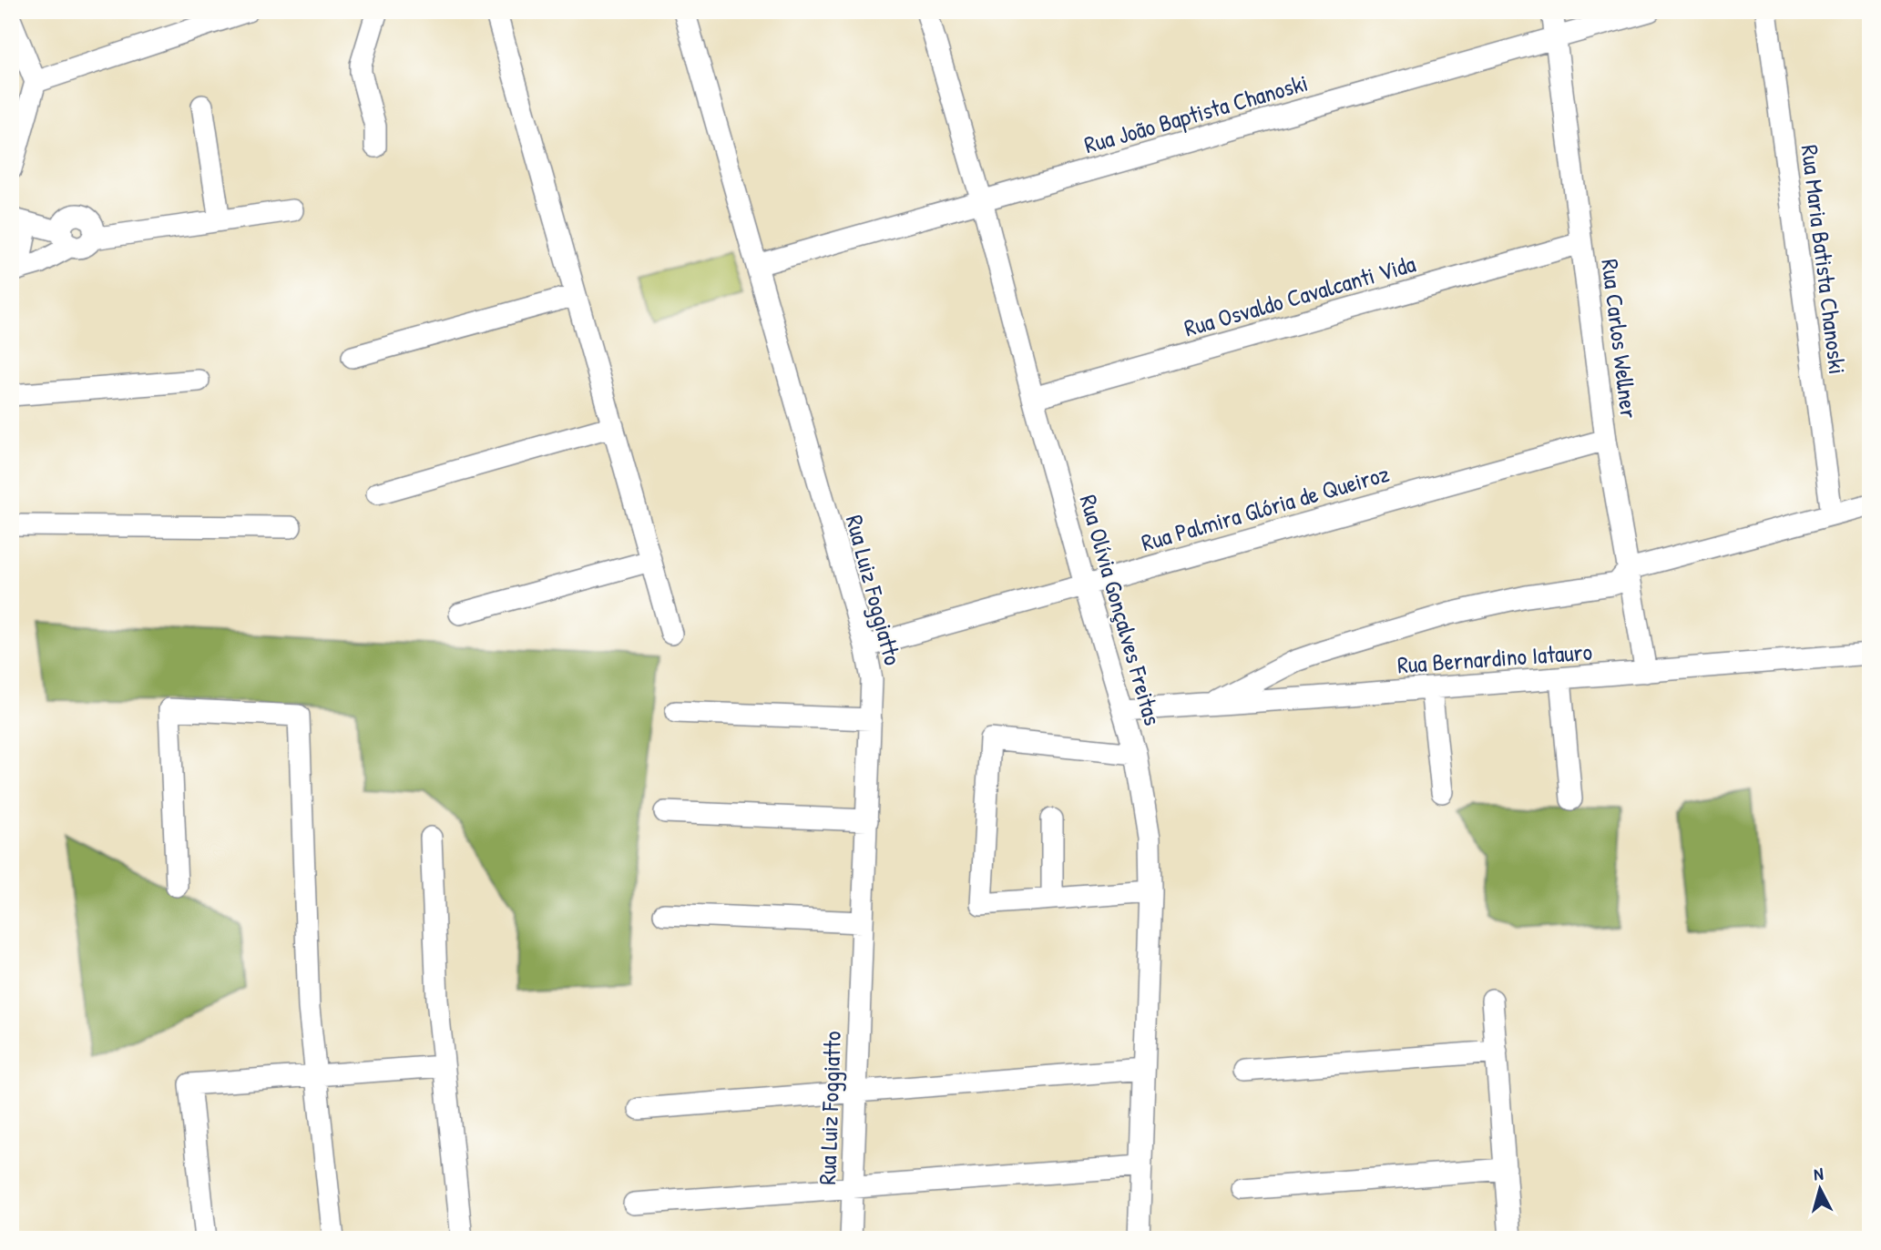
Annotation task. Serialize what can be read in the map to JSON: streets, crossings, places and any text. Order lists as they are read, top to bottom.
{
  "streets": {
    "street": [
      "Rua João Baptista Chanoski",
      "Rua Maria Batista Chanoski",
      "Rua Osvaldo Cavalcanti Vida",
      "Rua Carlos Wellner",
      "Rua Palmira Glória de Queiroz",
      "Rua Luiz Foggiatto",
      "Rua Olívia Gonçalves Freitas",
      "Rua Bernardino Iatauro"
    ]
  },
  "crossings": [
    ["Rua João Baptista Chanoski", "Rua Carlos Wellner"],
    ["Rua João Baptista Chanoski", "Rua Luiz Foggiatto"],
    ["Rua João Baptista Chanoski", "Rua Olívia Gonçalves Freitas"],
    ["Rua Osvaldo Cavalcanti Vida", "Rua Carlos Wellner"],
    ["Rua Osvaldo Cavalcanti Vida", "Rua Olívia Gonçalves Freitas"],
    ["Rua Carlos Wellner", "Rua Palmira Glória de Queiroz"],
    ["Rua Carlos Wellner", "Rua Bernardino Iatauro"],
    ["Rua Palmira Glória de Queiroz", "Rua Luiz Foggiatto"],
    ["Rua Palmira Glória de Queiroz", "Rua Olívia Gonçalves Freitas"],
    ["Rua Olívia Gonçalves Freitas", "Rua Bernardino Iatauro"]
  ],
  "north": "top"
}
